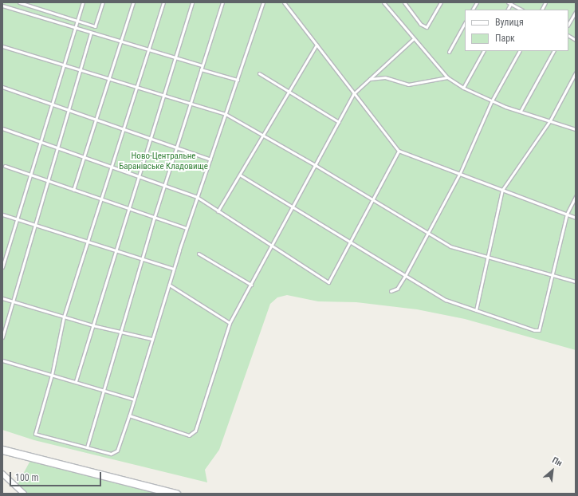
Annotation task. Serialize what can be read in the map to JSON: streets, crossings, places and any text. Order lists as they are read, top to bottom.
{
  "parks": ["Ново-Центральне Баранівське Кладовище"],
  "legend": ["Вулиця", "Парк"],
  "scale_bar": "100 m",
  "north": "top right"
}
